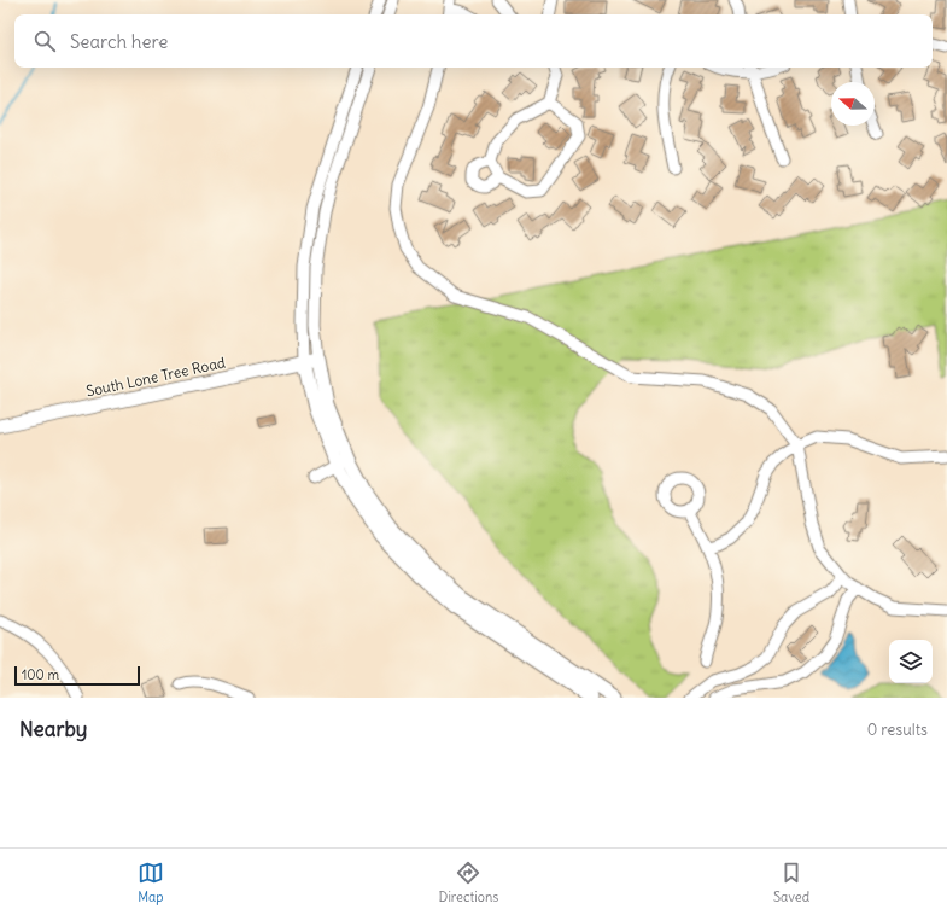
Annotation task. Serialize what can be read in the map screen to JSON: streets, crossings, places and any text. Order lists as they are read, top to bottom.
{
  "streets": {
    "main road": ["South Lone Tree Road"]
  },
  "scale_bar": "100 m",
  "north": "left",
  "page": {
    "search": "Search here",
    "scale": "100 m",
    "heading": ["Nearby", "0 results"],
    "nav": ["Map", "Directions", "Saved"]
  }
}
